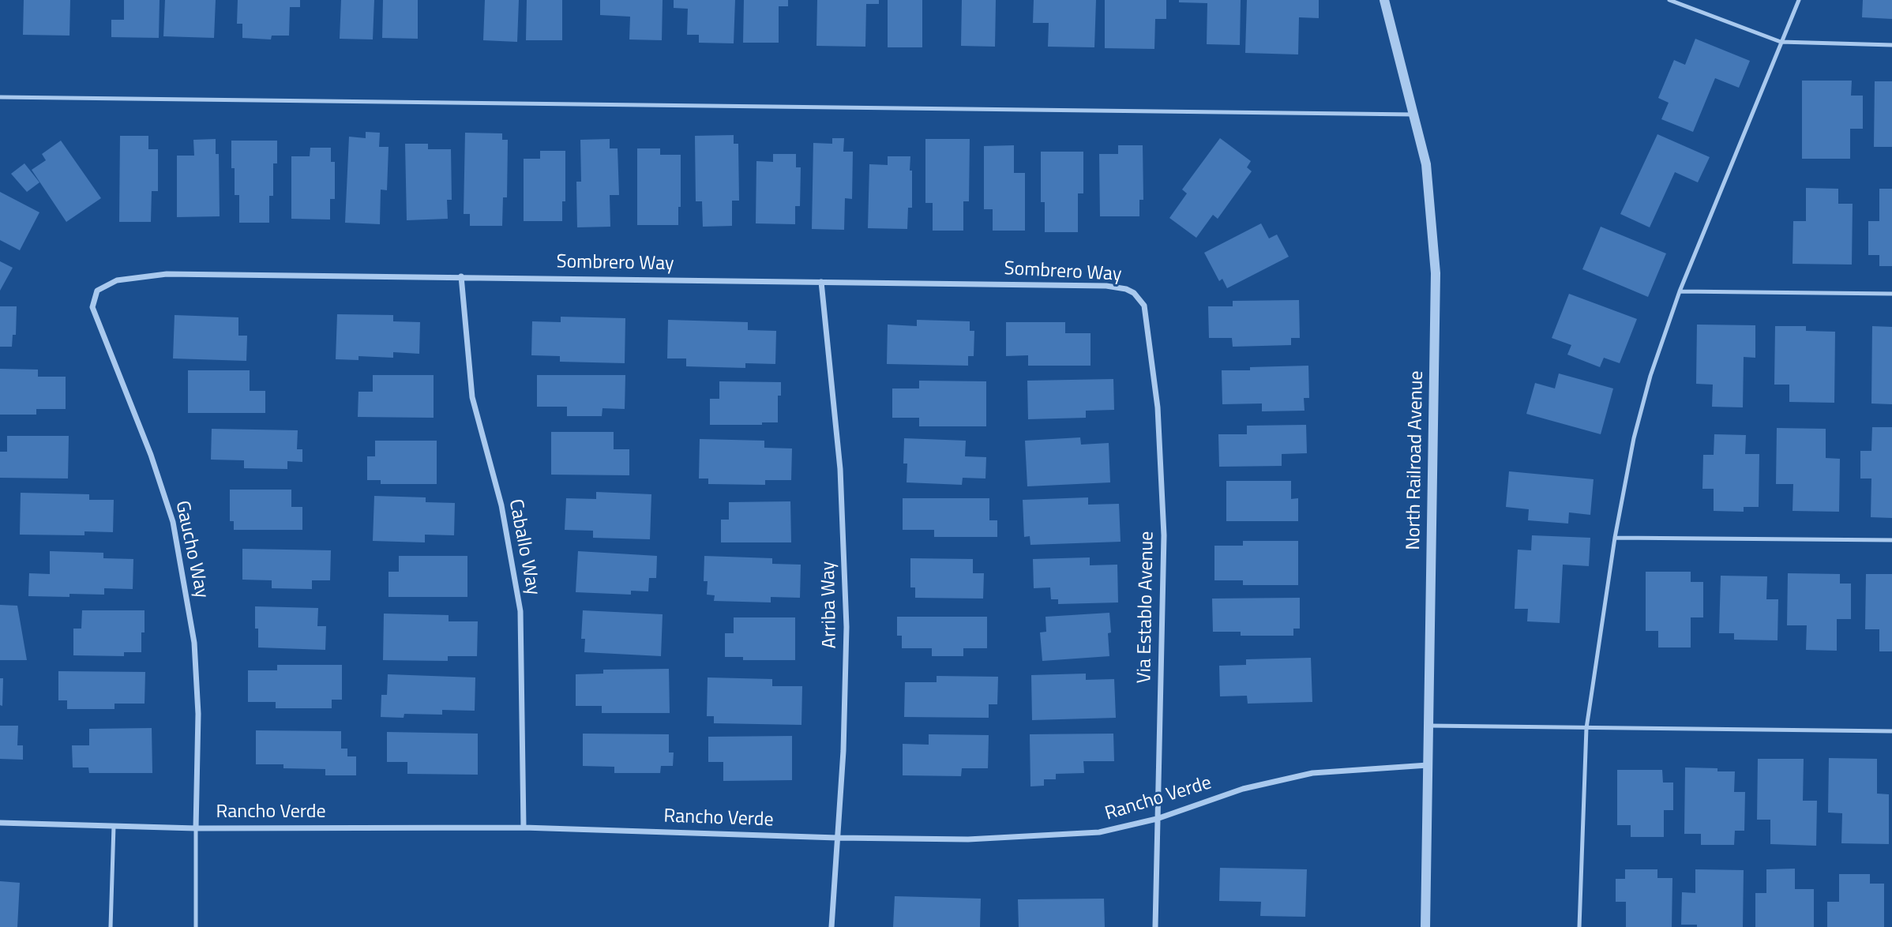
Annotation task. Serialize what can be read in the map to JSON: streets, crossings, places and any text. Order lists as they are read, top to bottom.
{
  "streets": {
    "street": [
      "Sombrero Way",
      "North Railroad Avenue",
      "Caballo Way",
      "Gaucho Way",
      "Arriba Way",
      "Via Establo Avenue",
      "Rancho Verde"
    ]
  },
  "crossings": [
    ["Sombrero Way", "Caballo Way"],
    ["Sombrero Way", "Gaucho Way"],
    ["Sombrero Way", "Arriba Way"],
    ["Sombrero Way", "Via Establo Avenue"],
    ["North Railroad Avenue", "Rancho Verde"],
    ["Caballo Way", "Rancho Verde"],
    ["Gaucho Way", "Rancho Verde"],
    ["Arriba Way", "Rancho Verde"],
    ["Via Establo Avenue", "Rancho Verde"]
  ]
}
